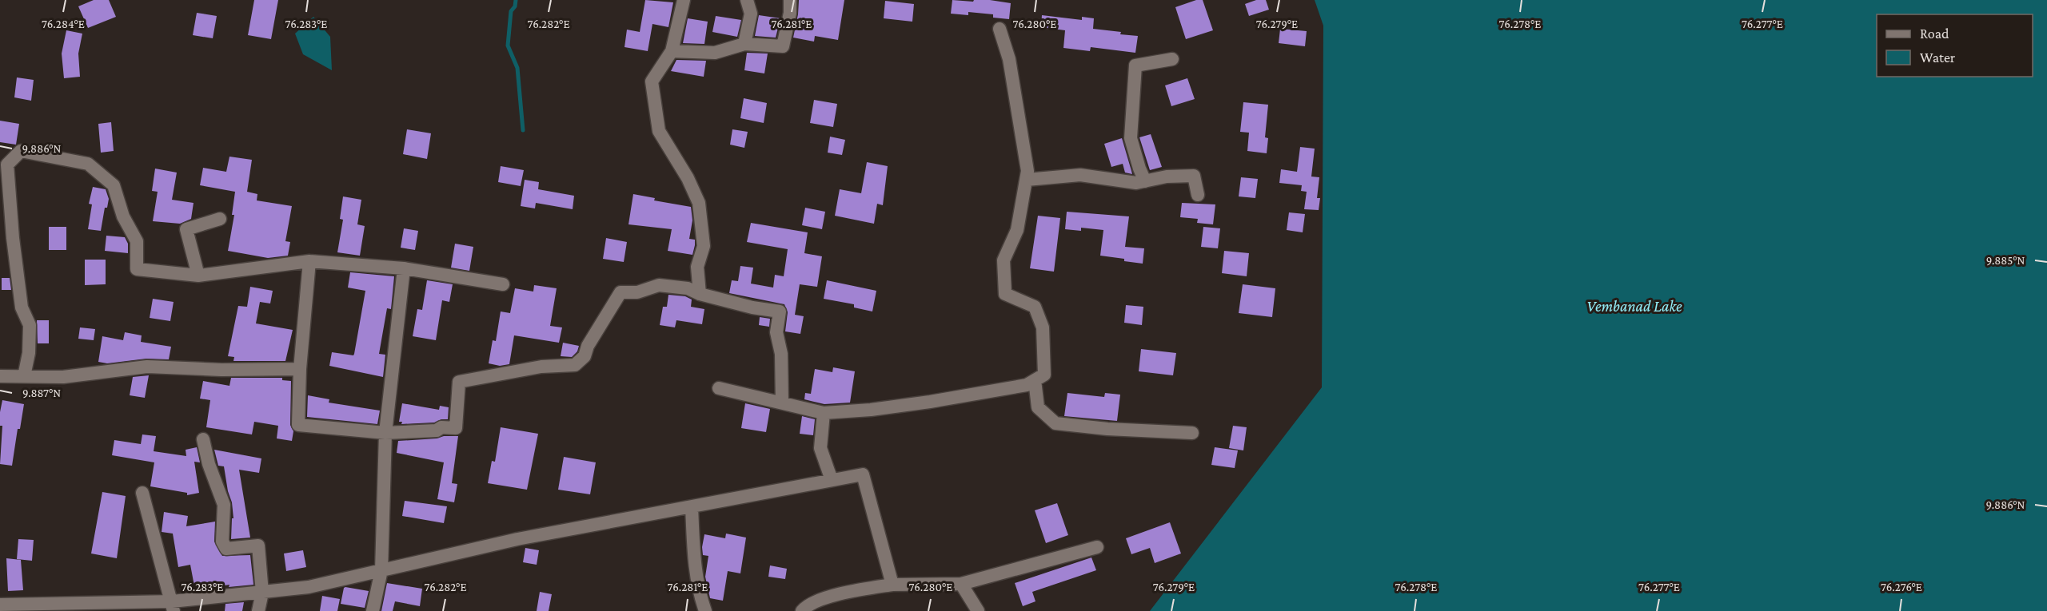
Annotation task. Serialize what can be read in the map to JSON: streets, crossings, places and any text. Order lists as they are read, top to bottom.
{
  "water": ["Vembanad Lake"],
  "legend": ["Road", "Water"],
  "coordinates": [
    "76.284°E",
    "76.277°E",
    "76.283°E",
    "76.282°E",
    "76.281°E",
    "76.280°E",
    "76.279°E",
    "76.278°E",
    "9.886°N",
    "9.885°N",
    "9.887°N",
    "76.276°E"
  ]
}
